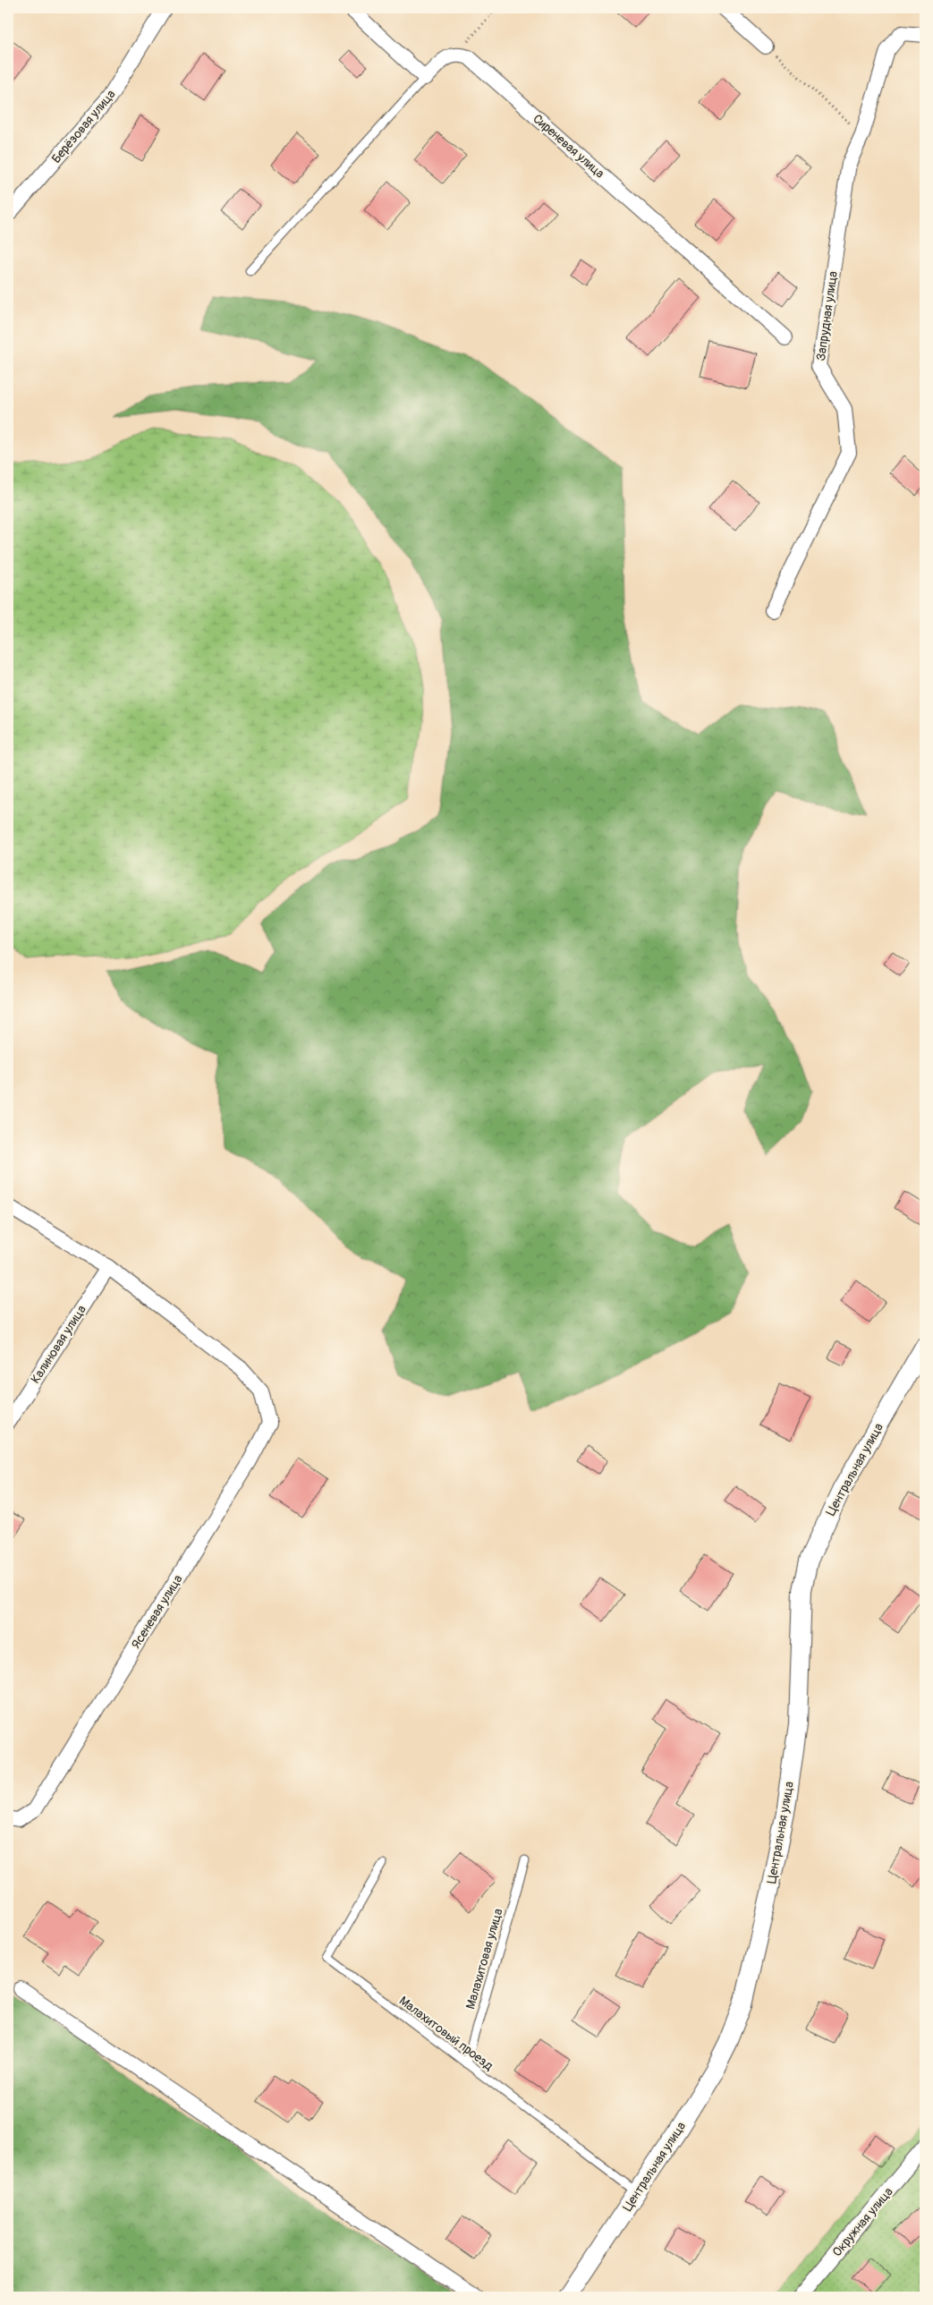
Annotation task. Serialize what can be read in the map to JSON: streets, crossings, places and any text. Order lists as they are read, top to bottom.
{
  "streets": {
    "street": [
      "Берёзовая улица",
      "Сиреневая улица",
      "Запрудная улица",
      "Калиновая улица",
      "Центральная улица",
      "Ясеневая улица",
      "Окружная улица"
    ],
    "lane": ["Малахитовая улица", "Малахитовый проезд"]
  },
  "crossings": [
    ["Калиновая улица", "Ясеневая улица"],
    ["Центральная улица", "Малахитовый проезд"],
    ["Малахитовая улица", "Малахитовый проезд"]
  ]
}
